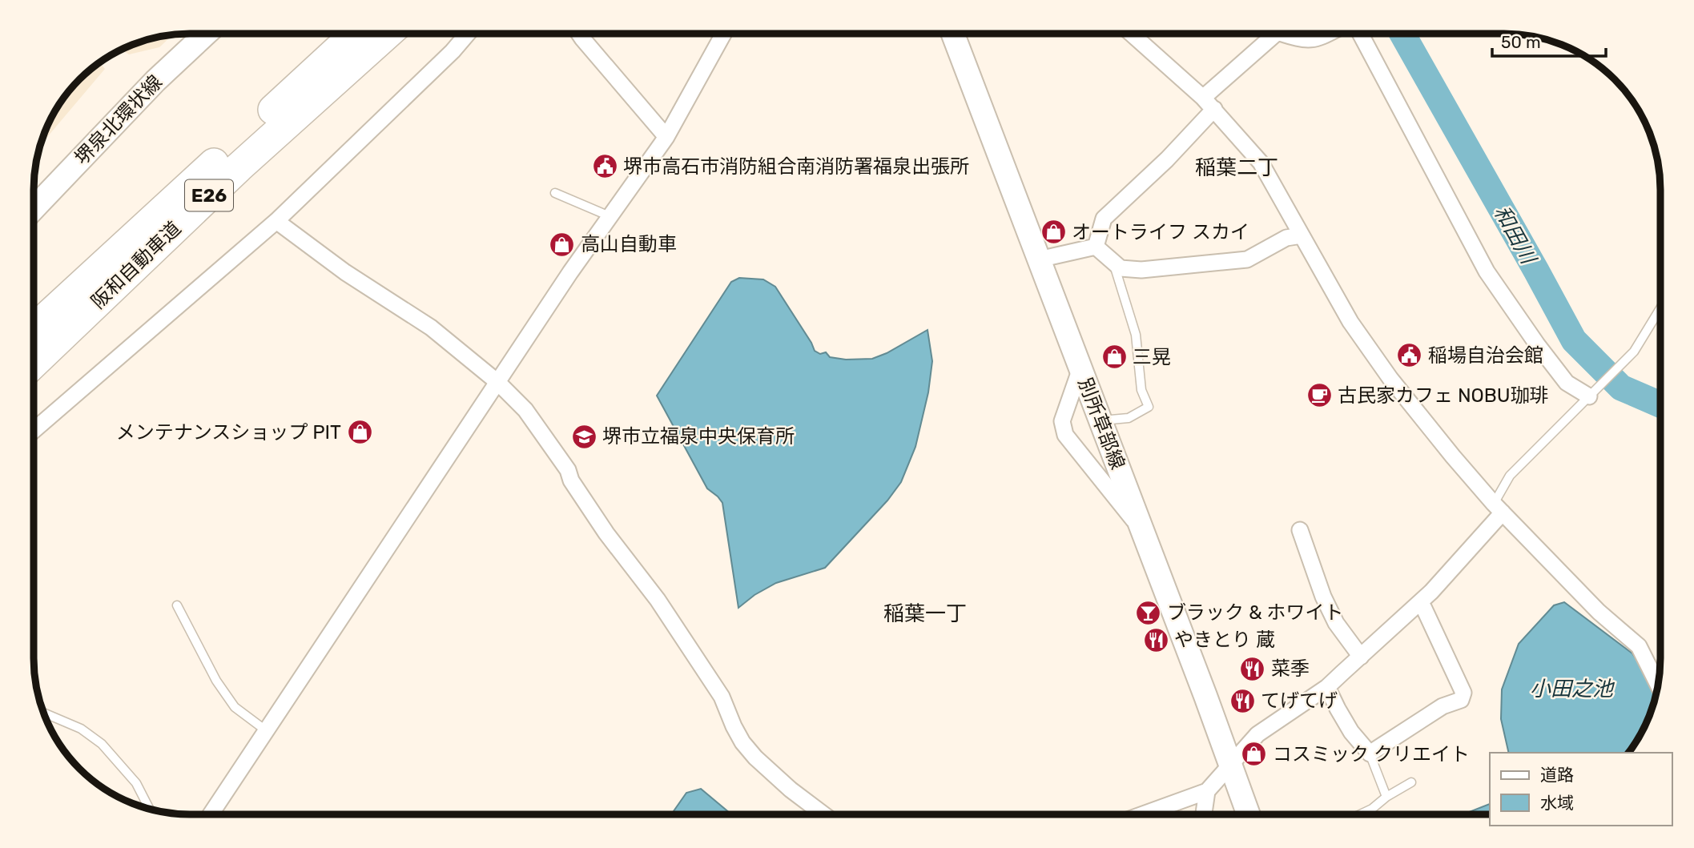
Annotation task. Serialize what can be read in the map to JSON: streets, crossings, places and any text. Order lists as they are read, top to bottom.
{
  "streets": {
    "highway": ["E26", "阪和自動車道"],
    "main road": ["堺泉北環状線", "別所草部線"]
  },
  "districts": ["稲葉二丁", "稲葉一丁"],
  "water": ["和田川", "小田之池"],
  "places": {
    "public building": ["堺市高石市消防組合南消防署福泉出張所", "稲場自治会館"],
    "shop": [
      "オートライフ スカイ",
      "高山自動車",
      "三晃",
      "メンテナンスショップ PIT",
      "コスミック クリエイト"
    ],
    "cafe": ["古民家カフェ NOBU珈琲"],
    "school or university": ["堺市立福泉中央保育所"],
    "bar": ["ブラック & ホワイト"],
    "restaurant": ["やきとり 蔵", "菜季", "てげてげ"]
  },
  "legend": ["道路", "水域"],
  "scale_bar": "50 m"
}
